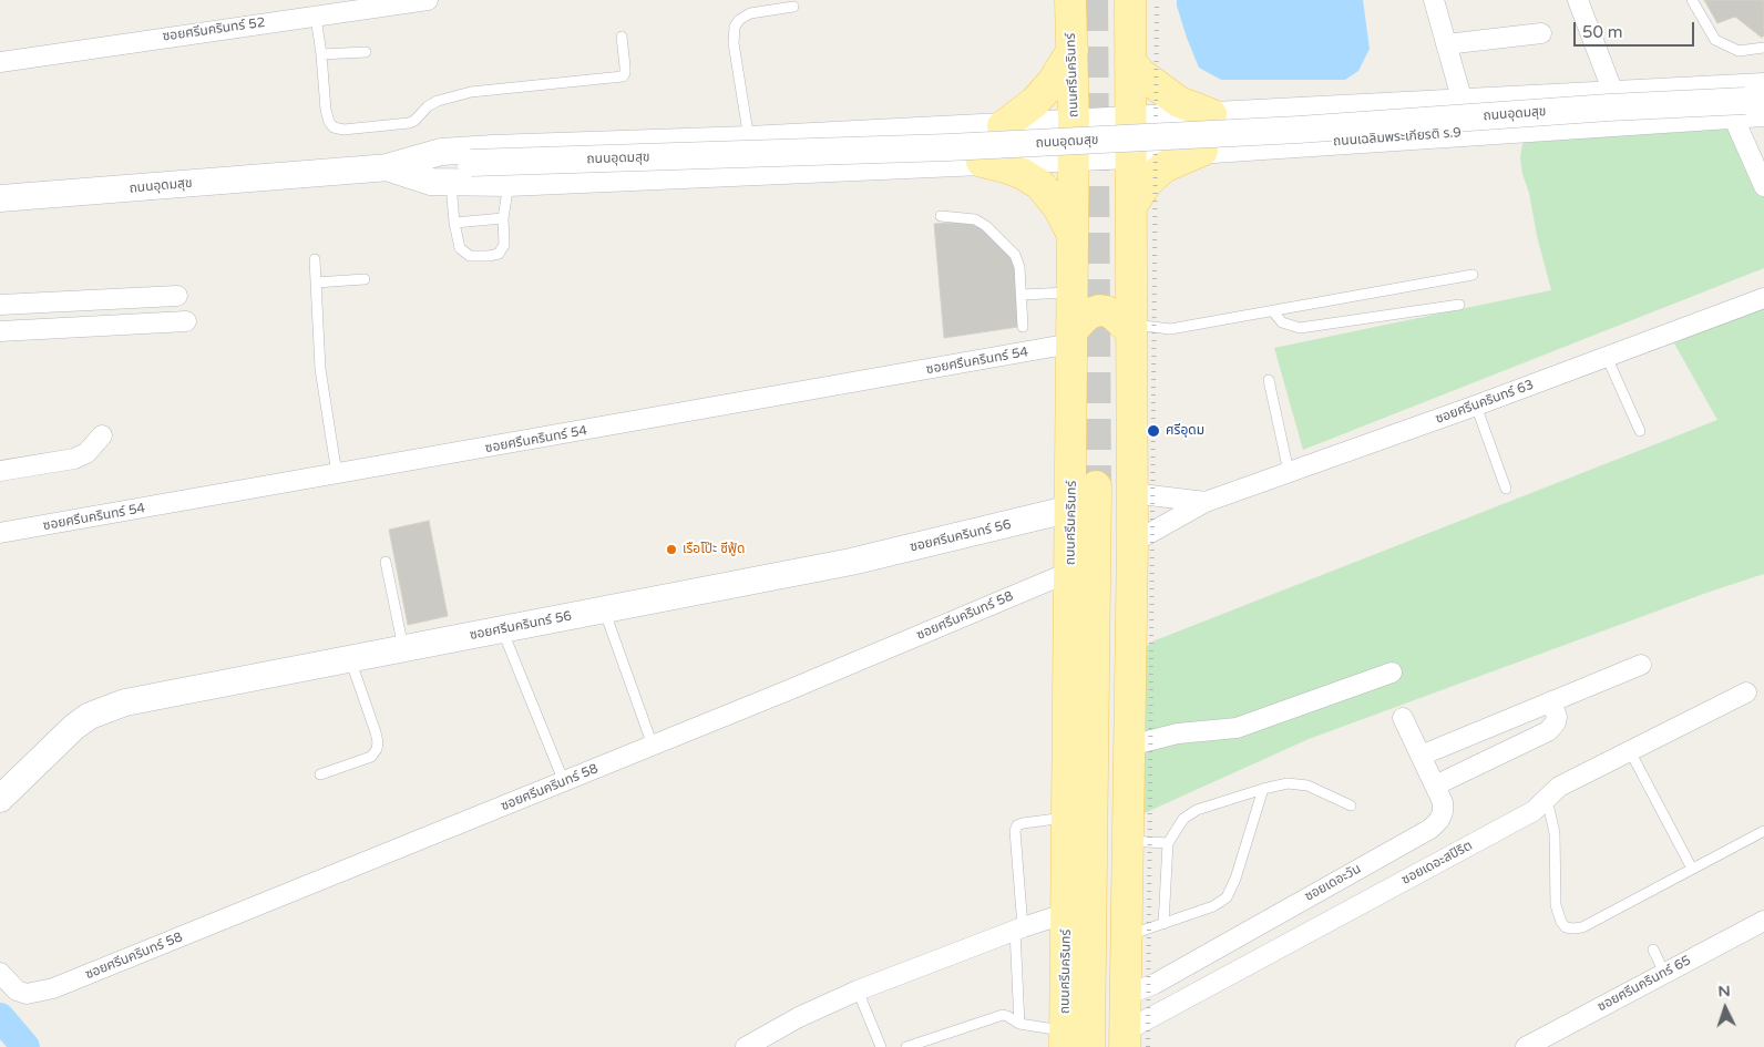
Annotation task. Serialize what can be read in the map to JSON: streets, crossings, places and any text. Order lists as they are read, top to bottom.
{
  "streets": {
    "main road": [
      "ถนนศรีนครินทร์",
      "ถนนอุดมสุข",
      "ถนนเฉลิมพระเกียรติ ร.9",
      "ซอยศรีนครินทร์ 56"
    ],
    "street": [
      "ซอยศรีนครินทร์ 52",
      "ซอยศรีนครินทร์ 54",
      "ซอยศรีนครินทร์ 63",
      "ซอยศรีนครินทร์ 58",
      "ซอยเดอะสปิริต",
      "ซอยเดอะวัน",
      "ซอยศรีนครินทร์ 65"
    ]
  },
  "crossings": [
    ["ถนนศรีนครินทร์", "ถนนอุดมสุข"],
    ["ถนนศรีนครินทร์", "ถนนเฉลิมพระเกียรติ ร.9"],
    ["ถนนศรีนครินทร์", "ซอยศรีนครินทร์ 54"],
    ["ถนนศรีนครินทร์", "ซอยศรีนครินทร์ 63"],
    ["ถนนศรีนครินทร์", "ซอยศรีนครินทร์ 56"],
    ["ถนนศรีนครินทร์", "ซอยศรีนครินทร์ 58"],
    ["ถนนศรีนครินทร์", "ซอยเดอะสปิริต"],
    ["ถนนศรีนครินทร์", "ซอยเดอะวัน"],
    ["ถนนอุดมสุข", "ถนนเฉลิมพระเกียรติ ร.9"]
  ],
  "places": ["ศรีอุดม", "เรือโป๊ะ ซีฟู้ด"],
  "scale_bar": "50 m",
  "north": "top"
}
